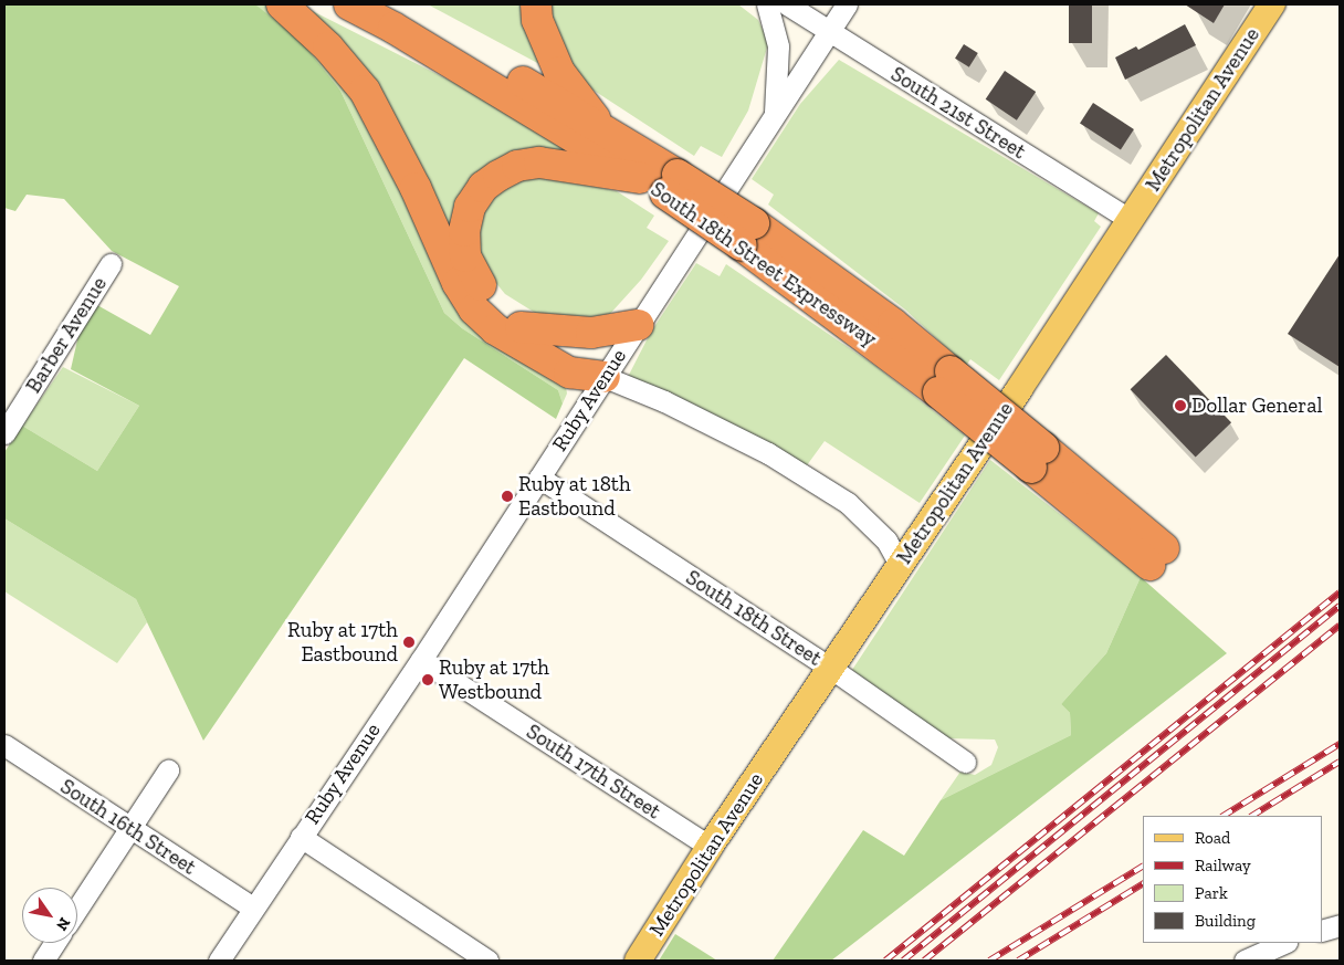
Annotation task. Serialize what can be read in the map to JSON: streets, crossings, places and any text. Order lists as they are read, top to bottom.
{
  "streets": {
    "highway": ["South 18th Street Expressway"],
    "main road": ["Metropolitan Avenue"],
    "street": [
      "South 21st Street",
      "Barber Avenue",
      "Ruby Avenue",
      "South 18th Street",
      "South 17th Street",
      "South 16th Street"
    ]
  },
  "crossings": [
    ["Metropolitan Avenue", "South 21st Street"],
    ["Metropolitan Avenue", "South 18th Street"],
    ["Metropolitan Avenue", "South 17th Street"],
    ["South 21st Street", "Ruby Avenue"],
    ["Ruby Avenue", "South 18th Street"],
    ["Ruby Avenue", "South 17th Street"],
    ["Ruby Avenue", "South 16th Street"]
  ],
  "places": [
    "Dollar General",
    "Ruby at 18th Eastbound",
    "Ruby at 17th Eastbound",
    "Ruby at 17th Westbound"
  ],
  "legend": [
    "Road",
    "Railway",
    "Park",
    "Building"
  ],
  "north": "bottom right"
}
